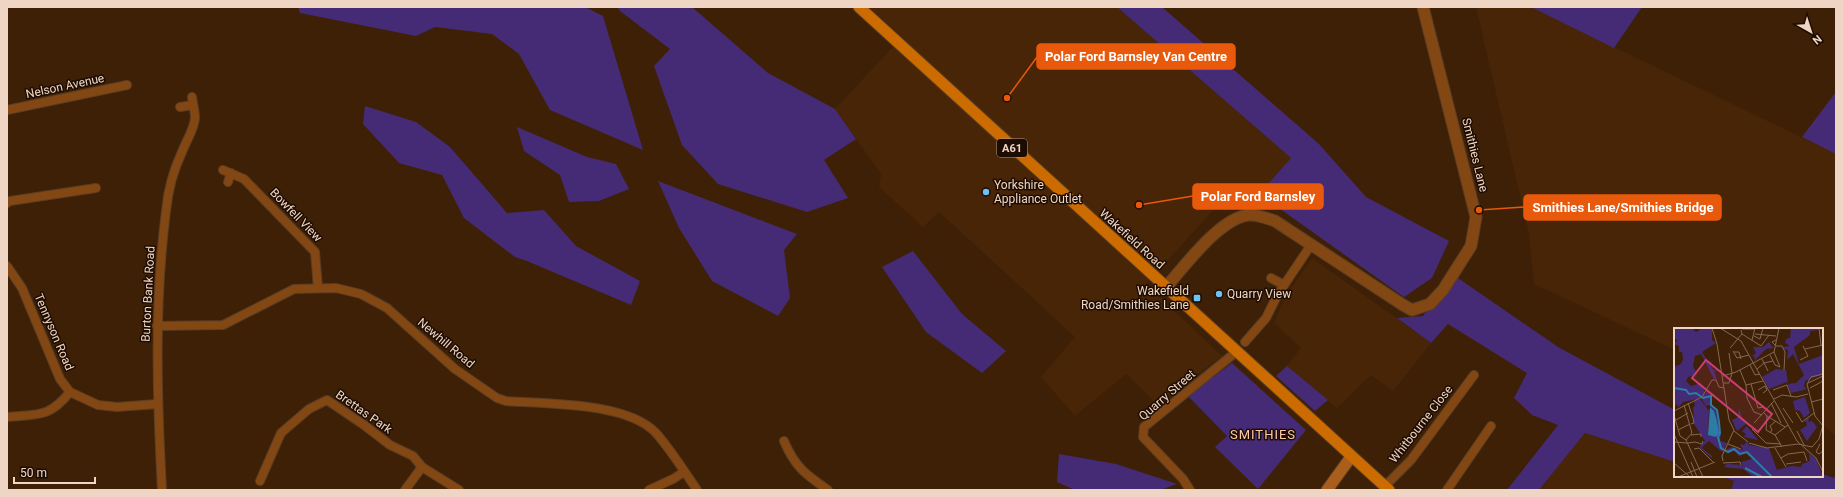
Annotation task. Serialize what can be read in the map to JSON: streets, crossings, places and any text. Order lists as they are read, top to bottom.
{
  "streets": {
    "main road": ["A61", "Wakefield Road"],
    "street": [
      "Nelson Avenue",
      "Smithies Lane",
      "Bowfell View",
      "Burton Bank Road",
      "Tennyson Road",
      "Newhill Road",
      "Quarry Street",
      "Brettas Park",
      "Whitbourne Close"
    ]
  },
  "crossings": [
    ["Smithies Lane", "Wakefield Road"],
    ["Bowfell View", "Newhill Road"],
    ["Wakefield Road", "Quarry Street"],
    ["Wakefield Road", "Whitbourne Close"],
    ["Burton Bank Road", "Newhill Road"]
  ],
  "districts": ["SMITHIES"],
  "places": {
    "other": [
      "Polar Ford Barnsley Van Centre",
      "Yorkshire Appliance Outlet",
      "Polar Ford Barnsley",
      "Smithies Lane/Smithies Bridge",
      "Quarry View"
    ],
    "transit": ["Wakefield Road/Smithies Lane"]
  },
  "scale_bar": "50 m",
  "north": "bottom right"
}
